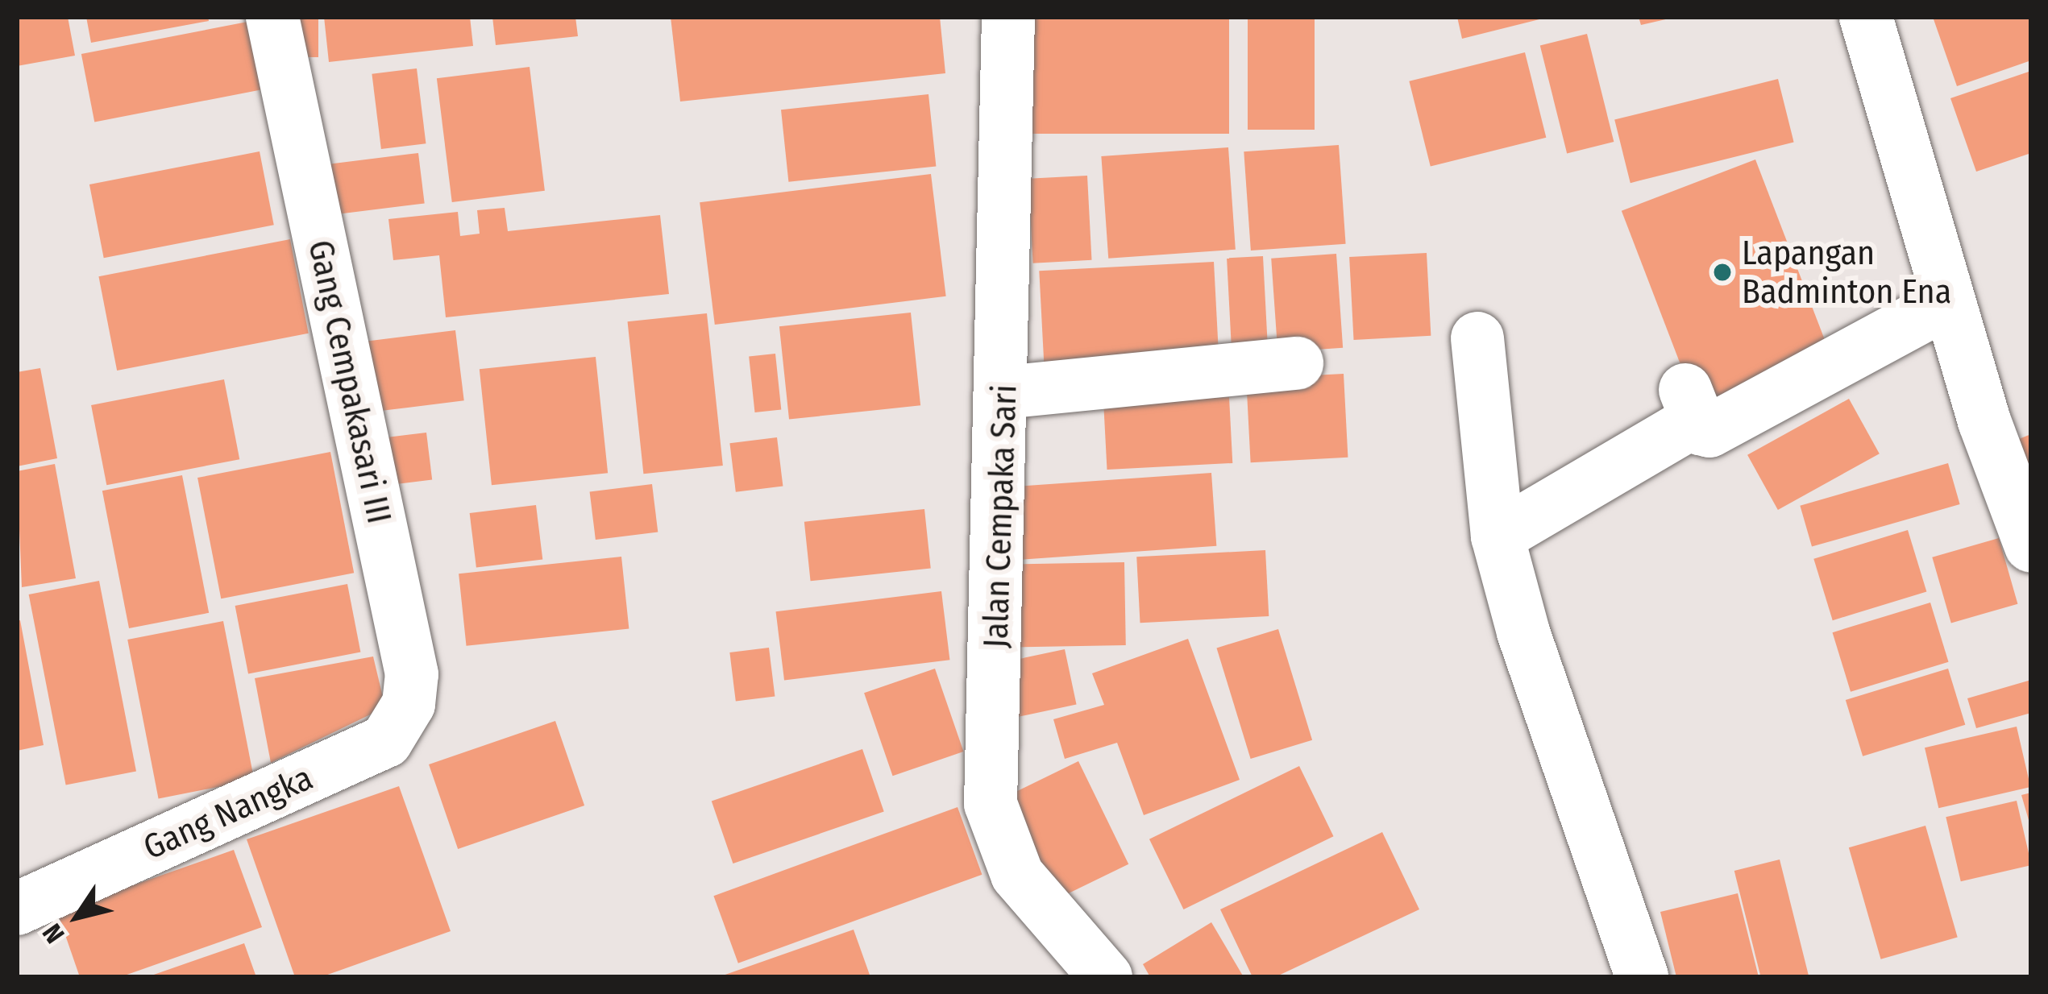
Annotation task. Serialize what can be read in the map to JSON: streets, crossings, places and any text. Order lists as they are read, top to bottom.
{
  "streets": {
    "street": ["Gang Cempakasari III", "Jalan Cempaka Sari", "Gang Nangka"]
  },
  "crossings": [
    ["Gang Cempakasari III", "Gang Nangka"]
  ],
  "places": ["Lapangan Badminton Ena"],
  "north": "bottom left"
}
